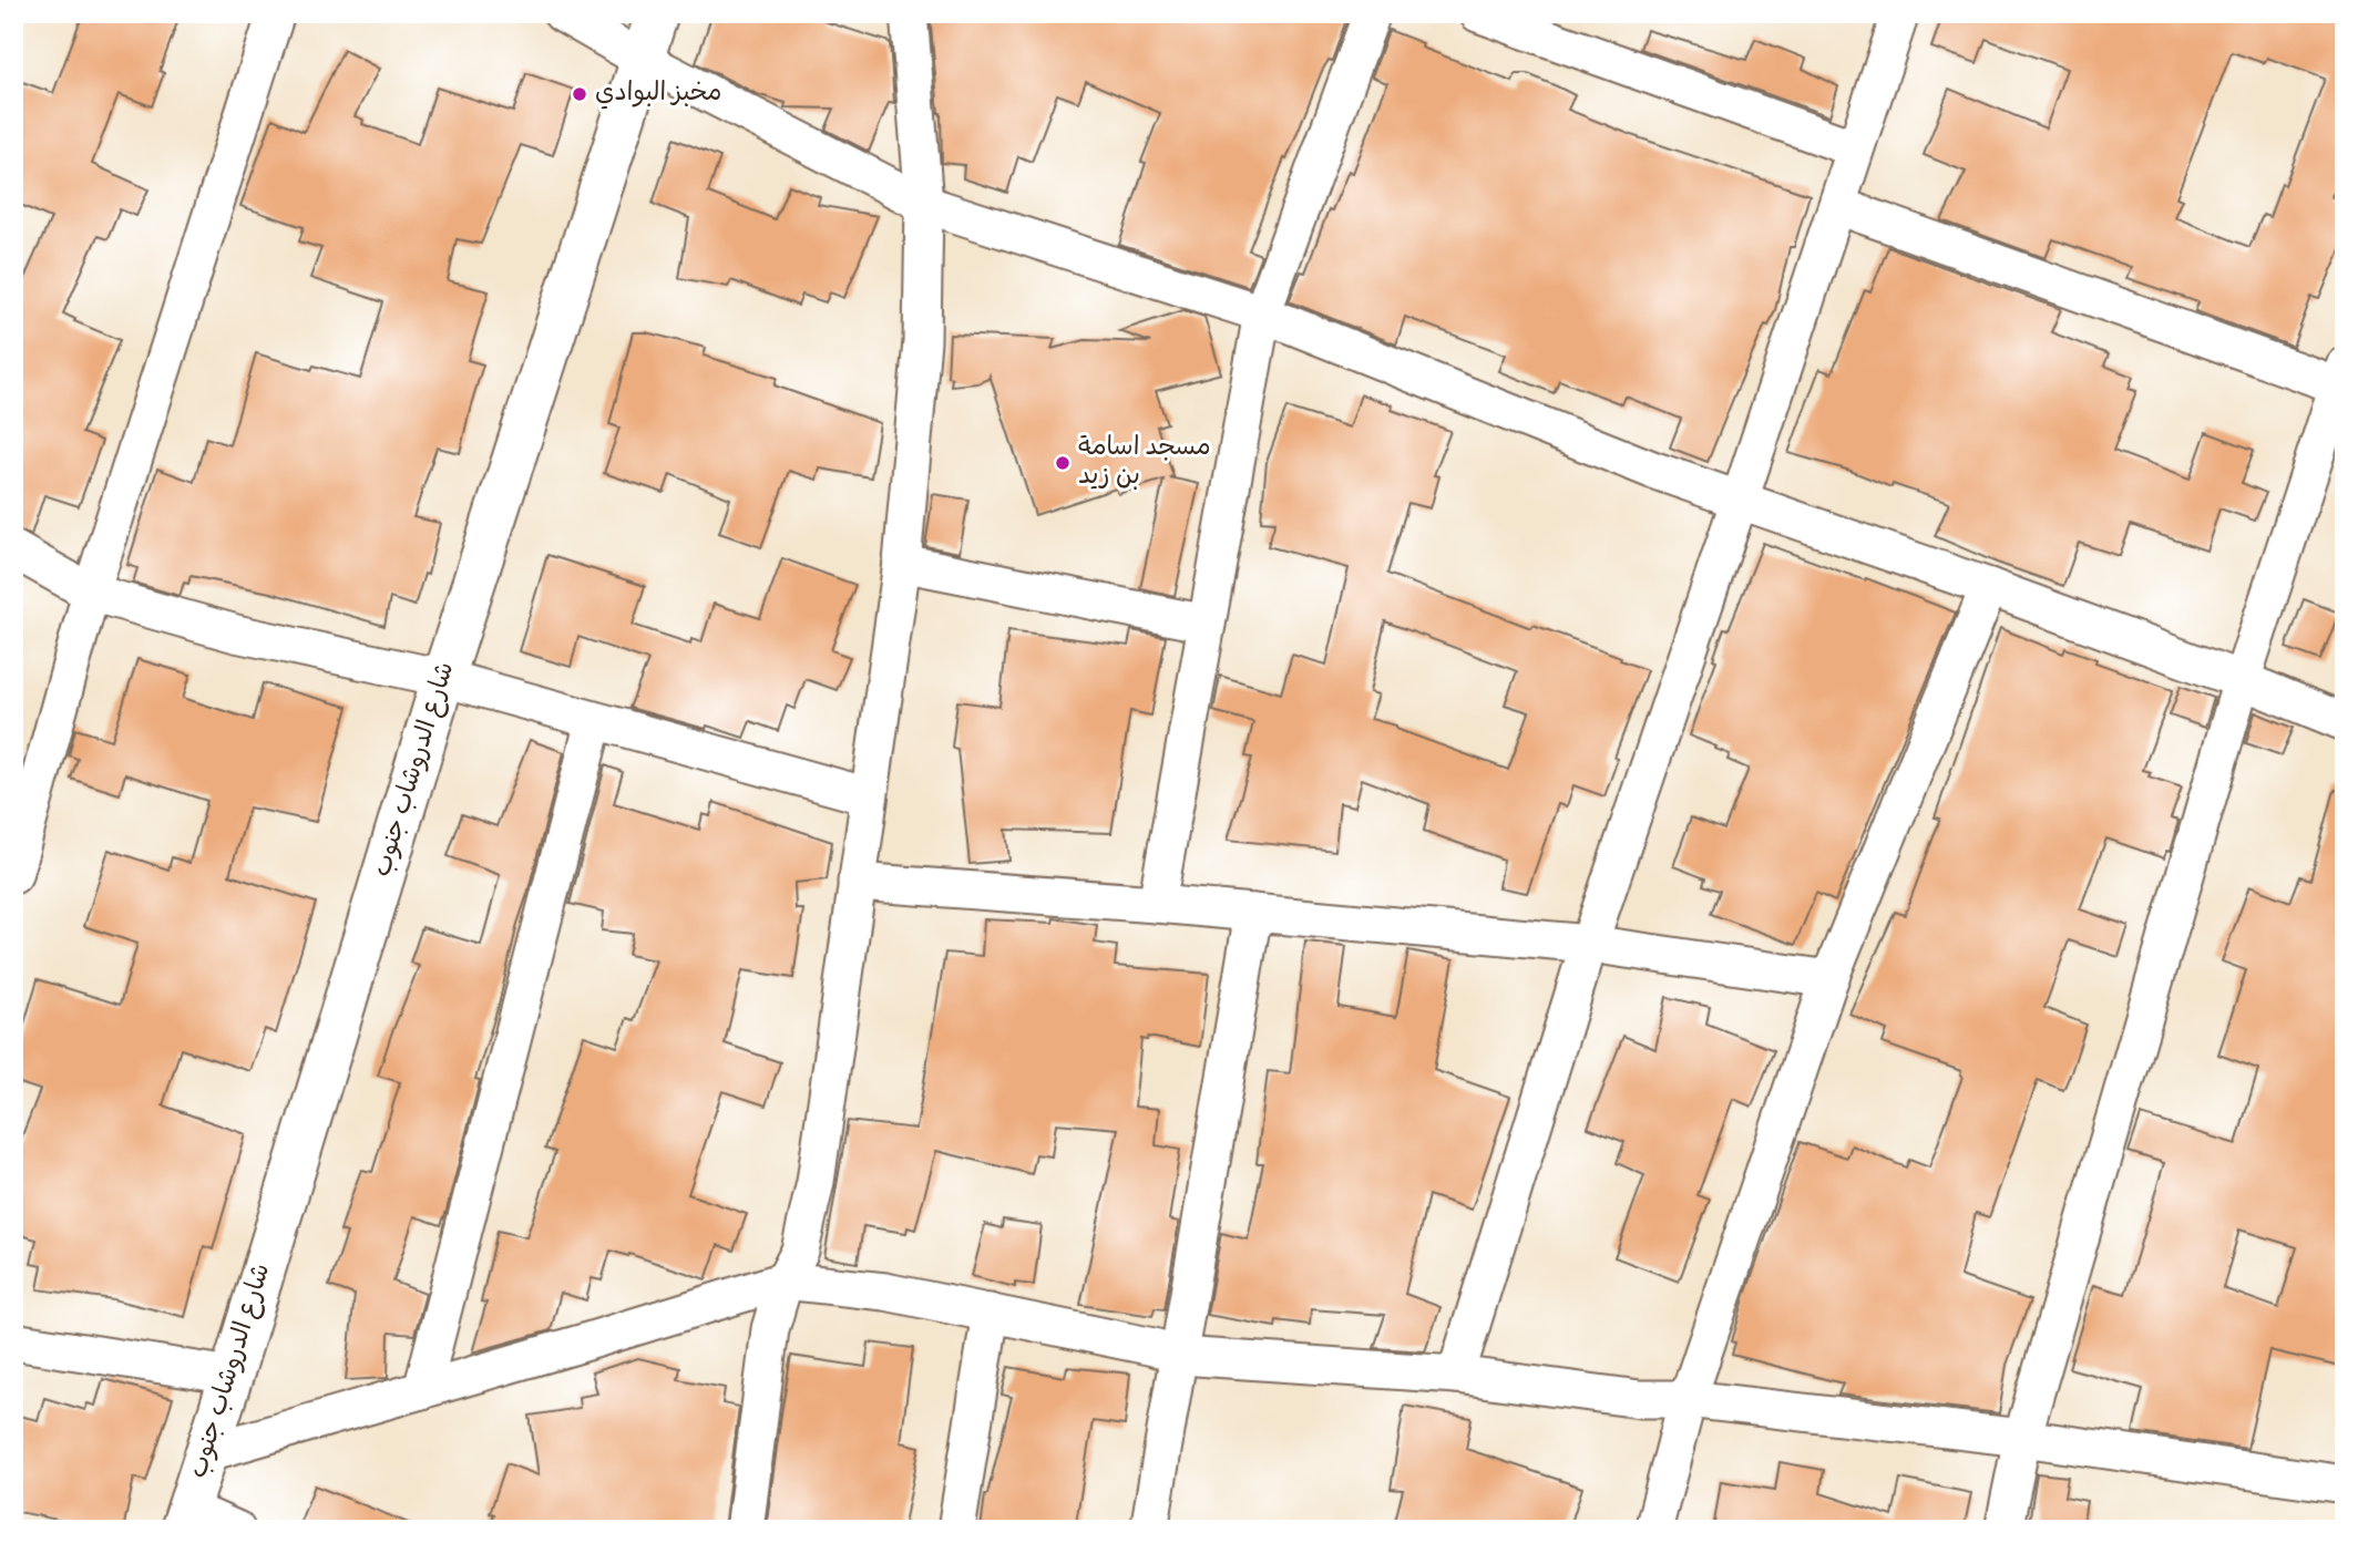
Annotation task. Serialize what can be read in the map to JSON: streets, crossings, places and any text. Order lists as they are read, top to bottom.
{
  "streets": {
    "street": ["شارع الدروشاب جنوب"]
  },
  "places": ["مخبز البوادي", "مسجد اسامة بن زيد"]
}
